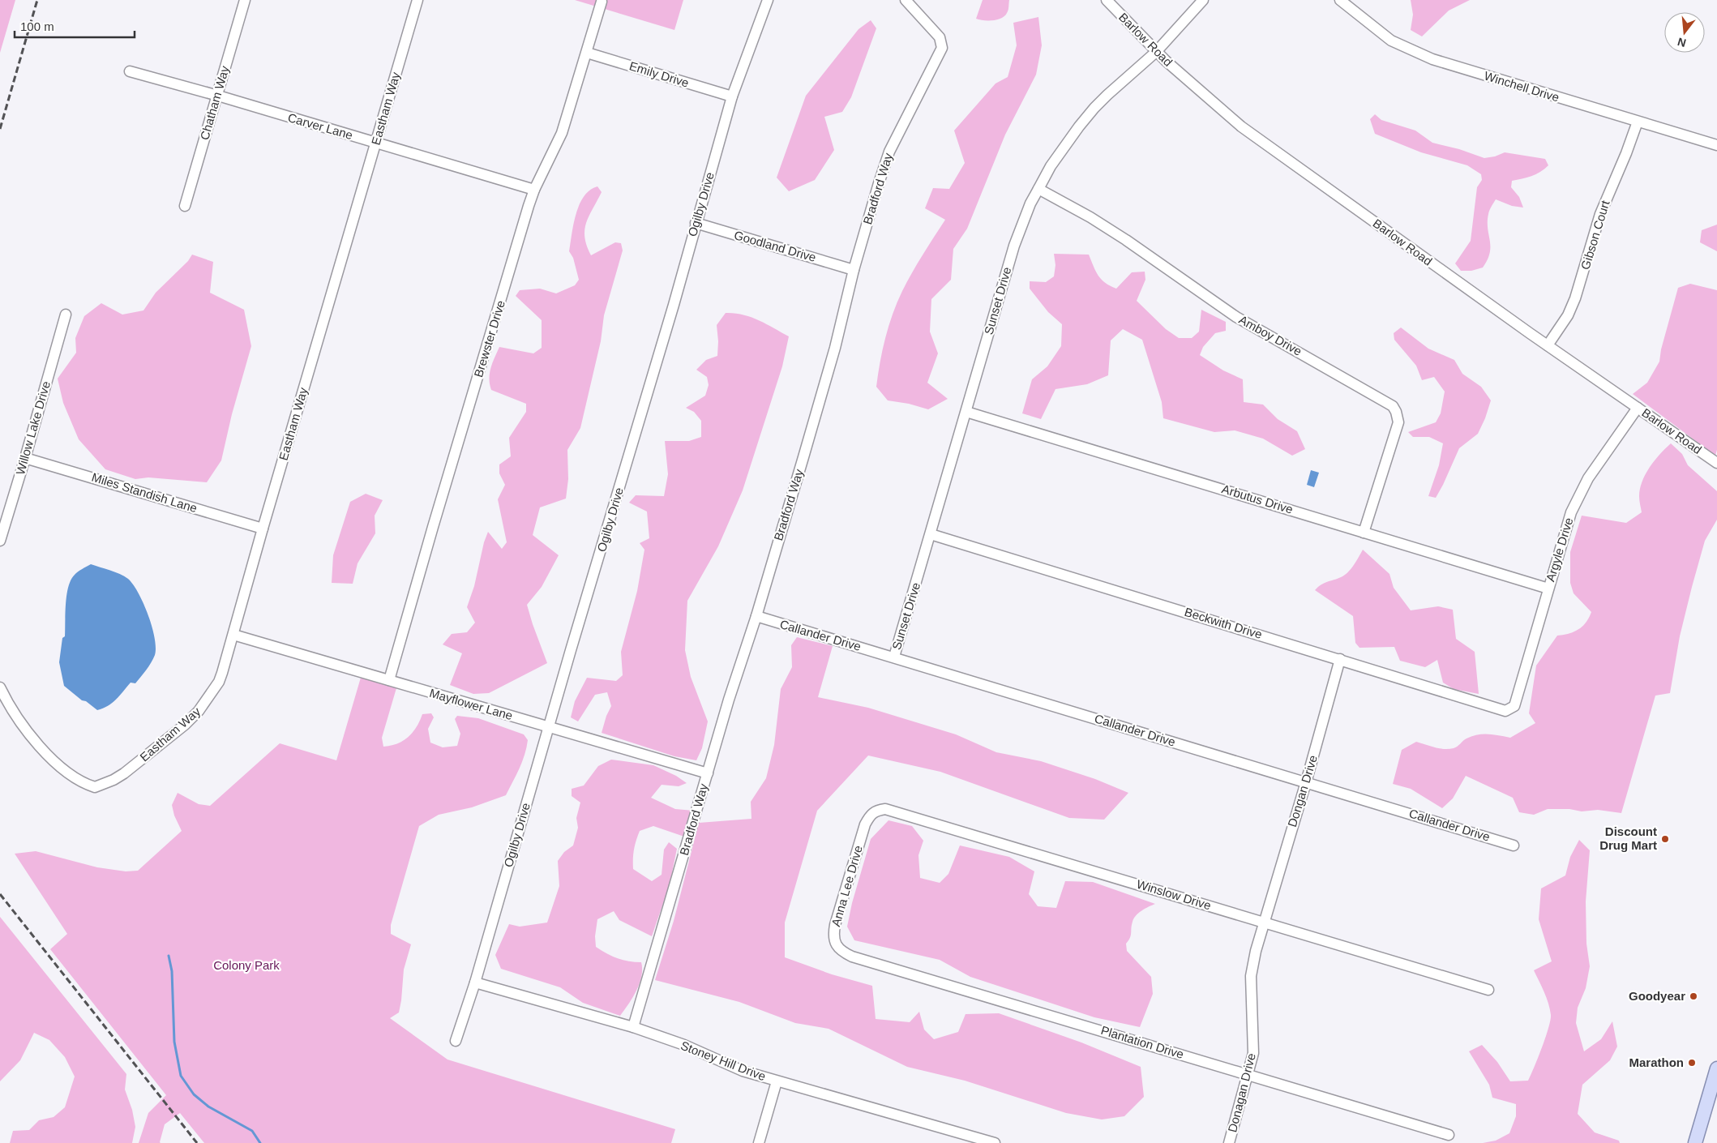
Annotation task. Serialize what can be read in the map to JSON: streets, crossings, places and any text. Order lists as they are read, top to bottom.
{
  "streets": {
    "street": [
      "Barlow Road",
      "Emily Drive",
      "Winchell Drive",
      "Chatham Way",
      "Eastham Way",
      "Carver Lane",
      "Bradford Way",
      "Ogilby Drive",
      "Gibson Court",
      "Goodland Drive",
      "Sunset Drive",
      "Amboy Drive",
      "Brewster Drive",
      "Willow Lake Drive",
      "Miles Standish Lane",
      "Arbutus Drive",
      "Argyle Drive",
      "Beckwith Drive",
      "Callander Drive",
      "Mayflower Lane",
      "Dongan Drive",
      "Anna Lee Drive",
      "Winslow Drive",
      "Plantation Drive",
      "Stoney Hill Drive",
      "Donagan Drive"
    ]
  },
  "crossings": [
    ["Barlow Road", "Gibson Court"],
    ["Barlow Road", "Sunset Drive"],
    ["Barlow Road", "Argyle Drive"],
    ["Emily Drive", "Ogilby Drive"],
    ["Emily Drive", "Brewster Drive"],
    ["Winchell Drive", "Gibson Court"],
    ["Chatham Way", "Carver Lane"],
    ["Eastham Way", "Carver Lane"],
    ["Eastham Way", "Miles Standish Lane"],
    ["Eastham Way", "Mayflower Lane"],
    ["Carver Lane", "Brewster Drive"],
    ["Bradford Way", "Goodland Drive"],
    ["Bradford Way", "Callander Drive"],
    ["Bradford Way", "Mayflower Lane"],
    ["Bradford Way", "Stoney Hill Drive"],
    ["Ogilby Drive", "Goodland Drive"],
    ["Ogilby Drive", "Mayflower Lane"],
    ["Ogilby Drive", "Stoney Hill Drive"],
    ["Sunset Drive", "Amboy Drive"],
    ["Sunset Drive", "Arbutus Drive"],
    ["Sunset Drive", "Beckwith Drive"],
    ["Sunset Drive", "Callander Drive"],
    ["Amboy Drive", "Arbutus Drive"],
    ["Brewster Drive", "Mayflower Lane"],
    ["Willow Lake Drive", "Miles Standish Lane"],
    ["Arbutus Drive", "Argyle Drive"],
    ["Argyle Drive", "Beckwith Drive"],
    ["Beckwith Drive", "Dongan Drive"],
    ["Callander Drive", "Dongan Drive"],
    ["Dongan Drive", "Winslow Drive"],
    ["Dongan Drive", "Donagan Drive"],
    ["Anna Lee Drive", "Winslow Drive"],
    ["Anna Lee Drive", "Plantation Drive"],
    ["Winslow Drive", "Donagan Drive"],
    ["Plantation Drive", "Donagan Drive"]
  ],
  "parks": ["Colony Park"],
  "places": ["Discount Drug Mart", "Goodyear", "Marathon"],
  "scale_bar": "100 m",
  "north": "bottom"
}
